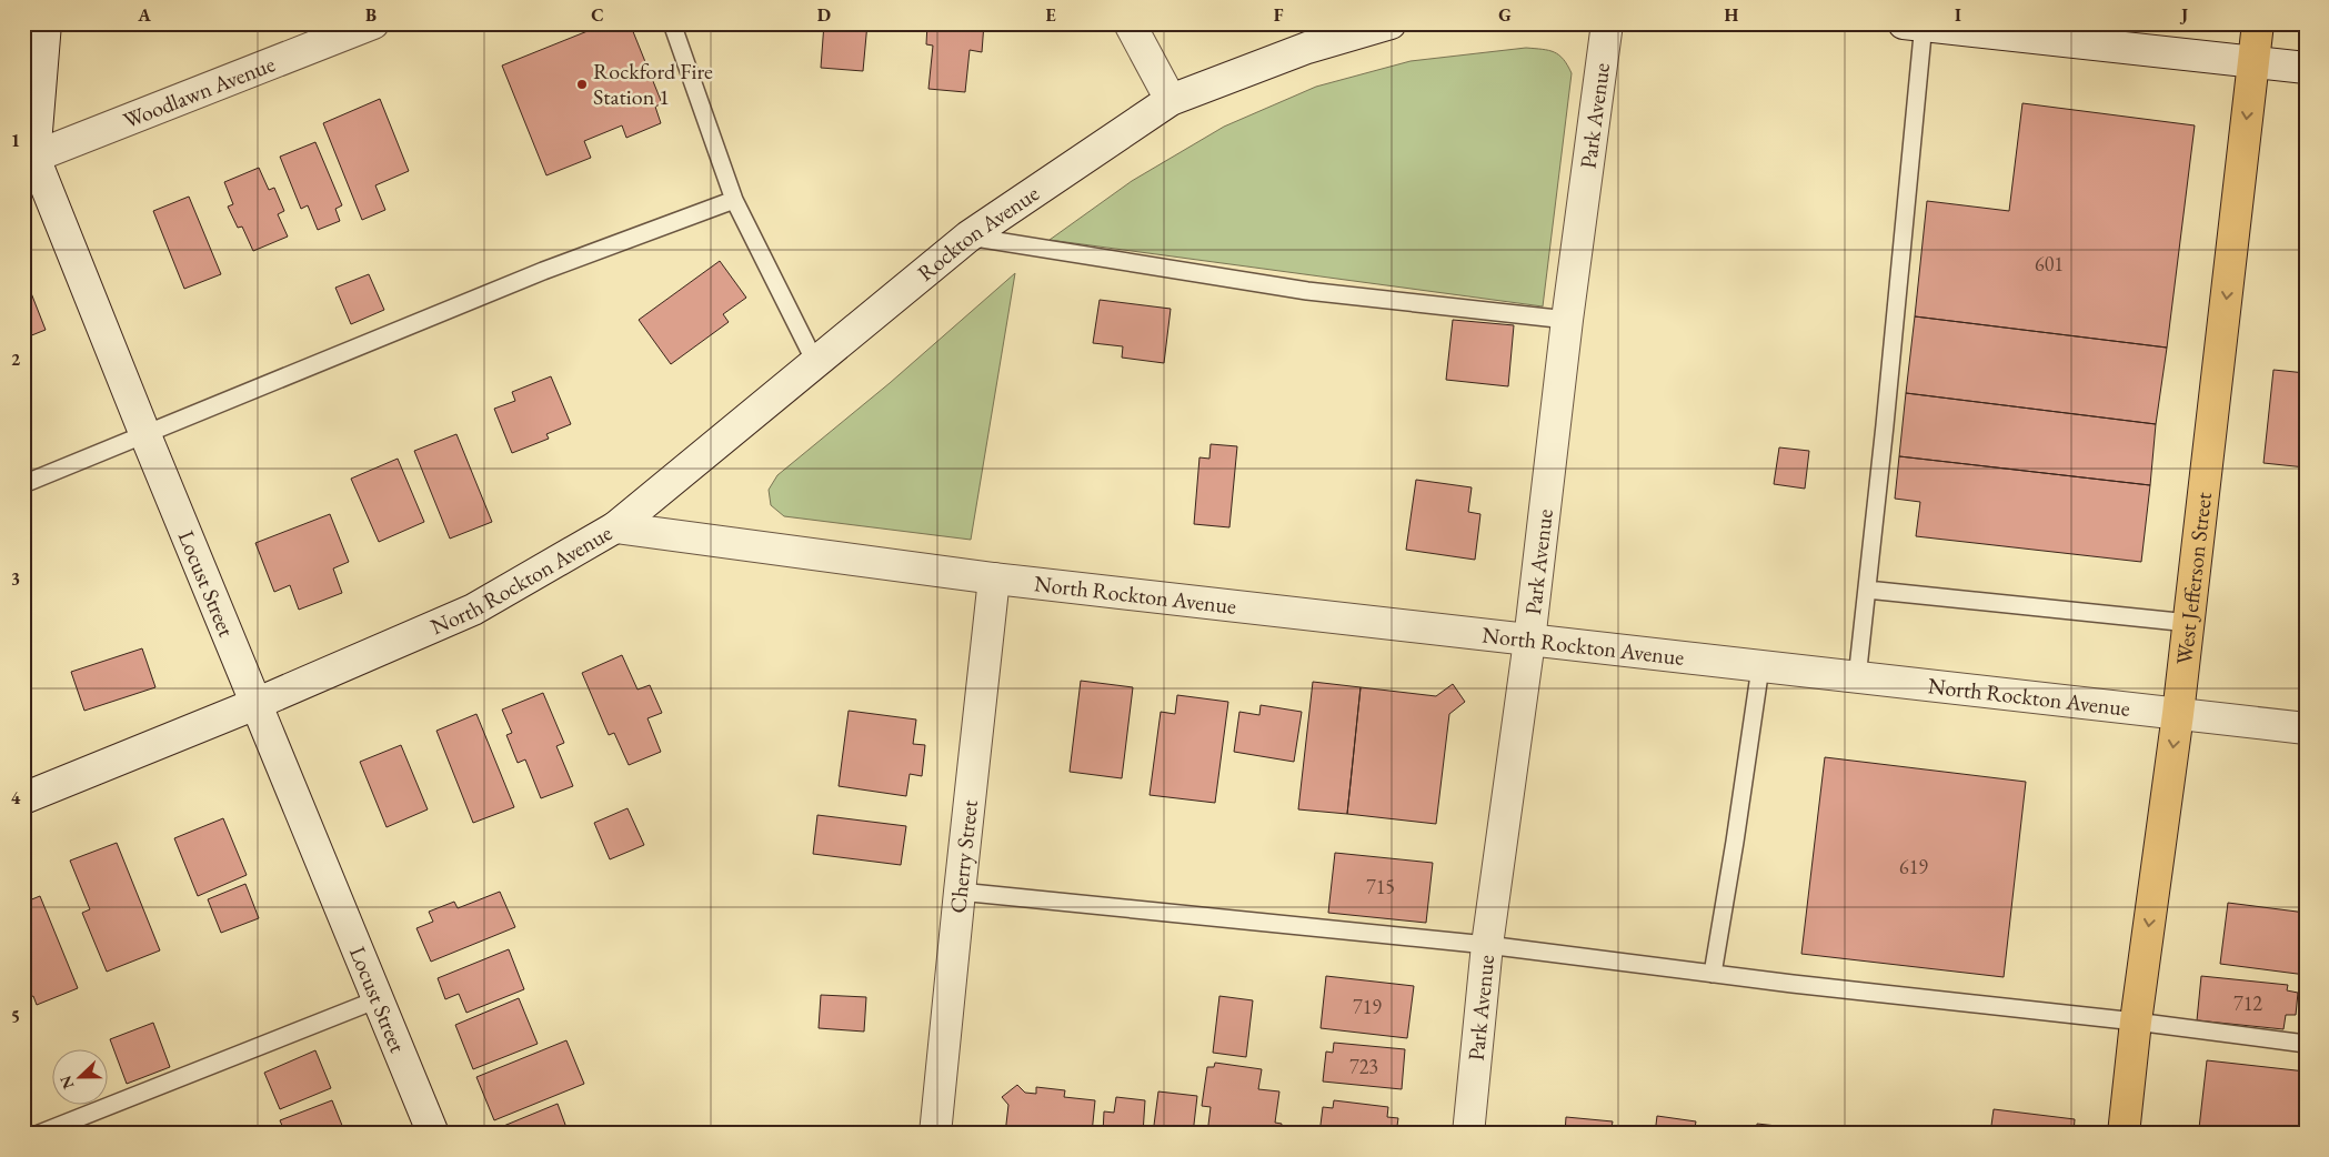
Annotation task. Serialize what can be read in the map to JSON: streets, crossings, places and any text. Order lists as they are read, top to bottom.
{
  "streets": {
    "main road": ["West Jefferson Street"],
    "street": [
      "Woodlawn Avenue",
      "Park Avenue",
      "Rockton Avenue",
      "North Rockton Avenue",
      "Locust Street",
      "Cherry Street"
    ]
  },
  "crossings": [
    ["Woodlawn Avenue", "Locust Street"],
    ["Park Avenue", "North Rockton Avenue"],
    ["Rockton Avenue", "North Rockton Avenue"],
    ["West Jefferson Street", "North Rockton Avenue"],
    ["North Rockton Avenue", "Locust Street"],
    ["North Rockton Avenue", "Cherry Street"]
  ],
  "one_way": ["West Jefferson Street"],
  "places": ["Rockford Fire Station 1"],
  "house_numbers": [
    "601",
    "619",
    "715",
    "712",
    "719",
    "723"
  ],
  "north": "left",
  "grid": {
    "columns": [
      "A",
      "B",
      "C",
      "D",
      "E",
      "F",
      "G",
      "H",
      "I",
      "J"
    ],
    "rows": [
      "1",
      "2",
      "3",
      "4",
      "5"
    ]
  }
}
